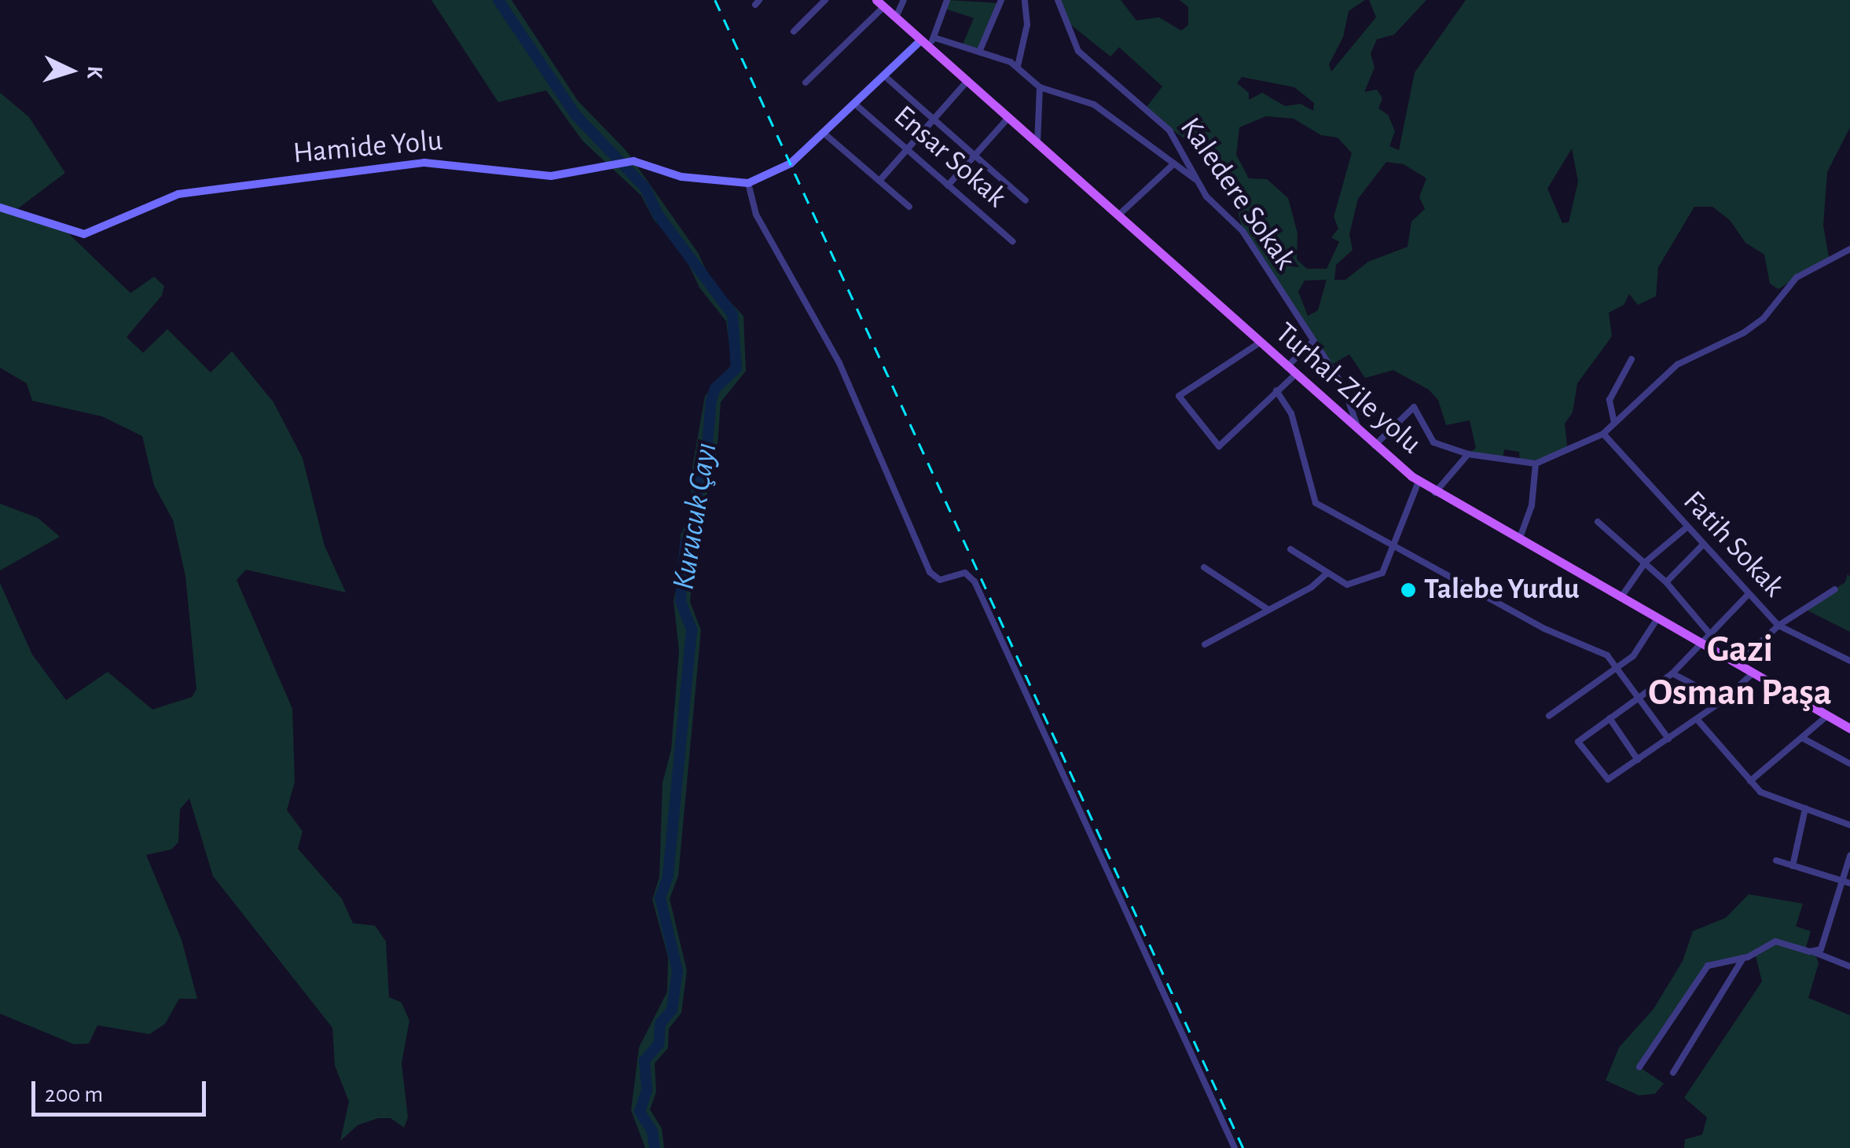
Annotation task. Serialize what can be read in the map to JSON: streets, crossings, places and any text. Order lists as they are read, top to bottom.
{
  "streets": {
    "main road": ["Turhal-Zile yolu"],
    "street": [
      "Hamide Yolu",
      "Ensar Sokak",
      "Kaledere Sokak",
      "Fatih Sokak"
    ]
  },
  "crossings": [
    ["Kaledere Sokak", "Turhal-Zile yolu"]
  ],
  "districts": ["Gazi Osman Paşa"],
  "water": ["Kurucuk Çayı"],
  "places": ["Talebe Yurdu"],
  "scale_bar": "200 m",
  "north": "right"
}
